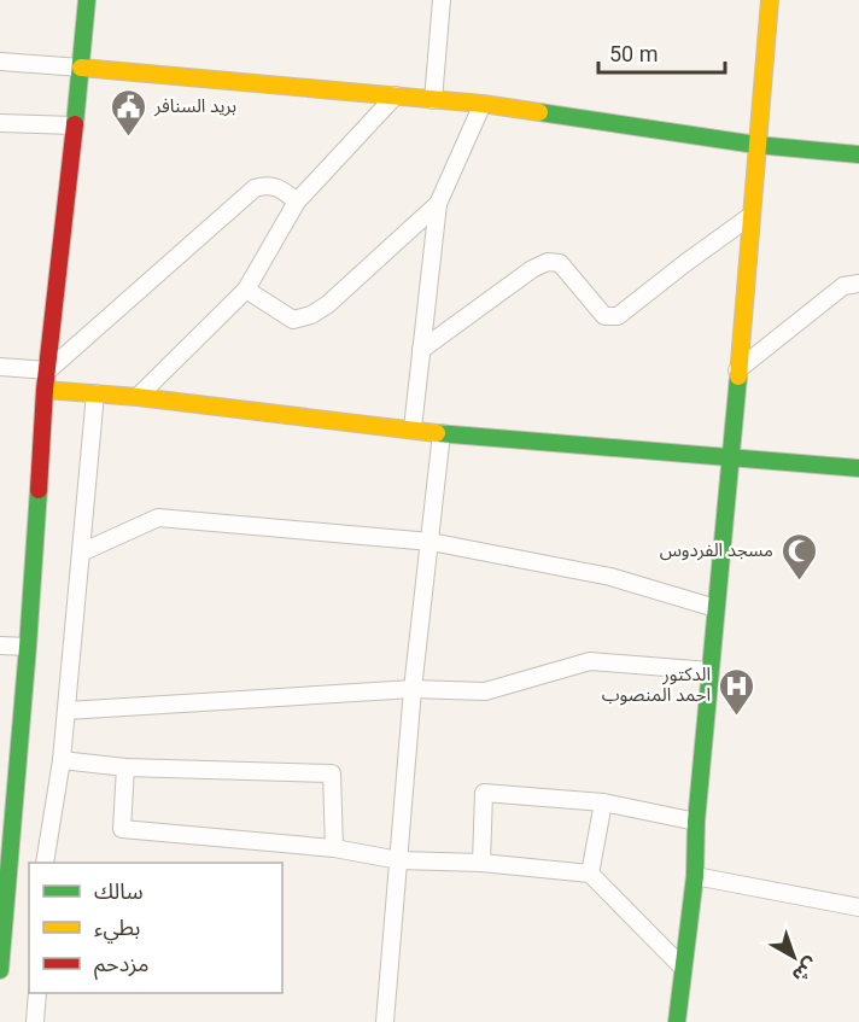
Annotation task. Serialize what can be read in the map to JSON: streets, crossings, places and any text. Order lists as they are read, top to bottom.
{
  "places": {
    "public building": ["بريد السنافر"],
    "mosque": ["مسجد الفردوس"],
    "hospital": ["الدكتور احمد المنصوب"]
  },
  "legend": ["سالك", "بطيء", "مزدحم"],
  "scale_bar": "50 m",
  "north": "bottom right"
}
